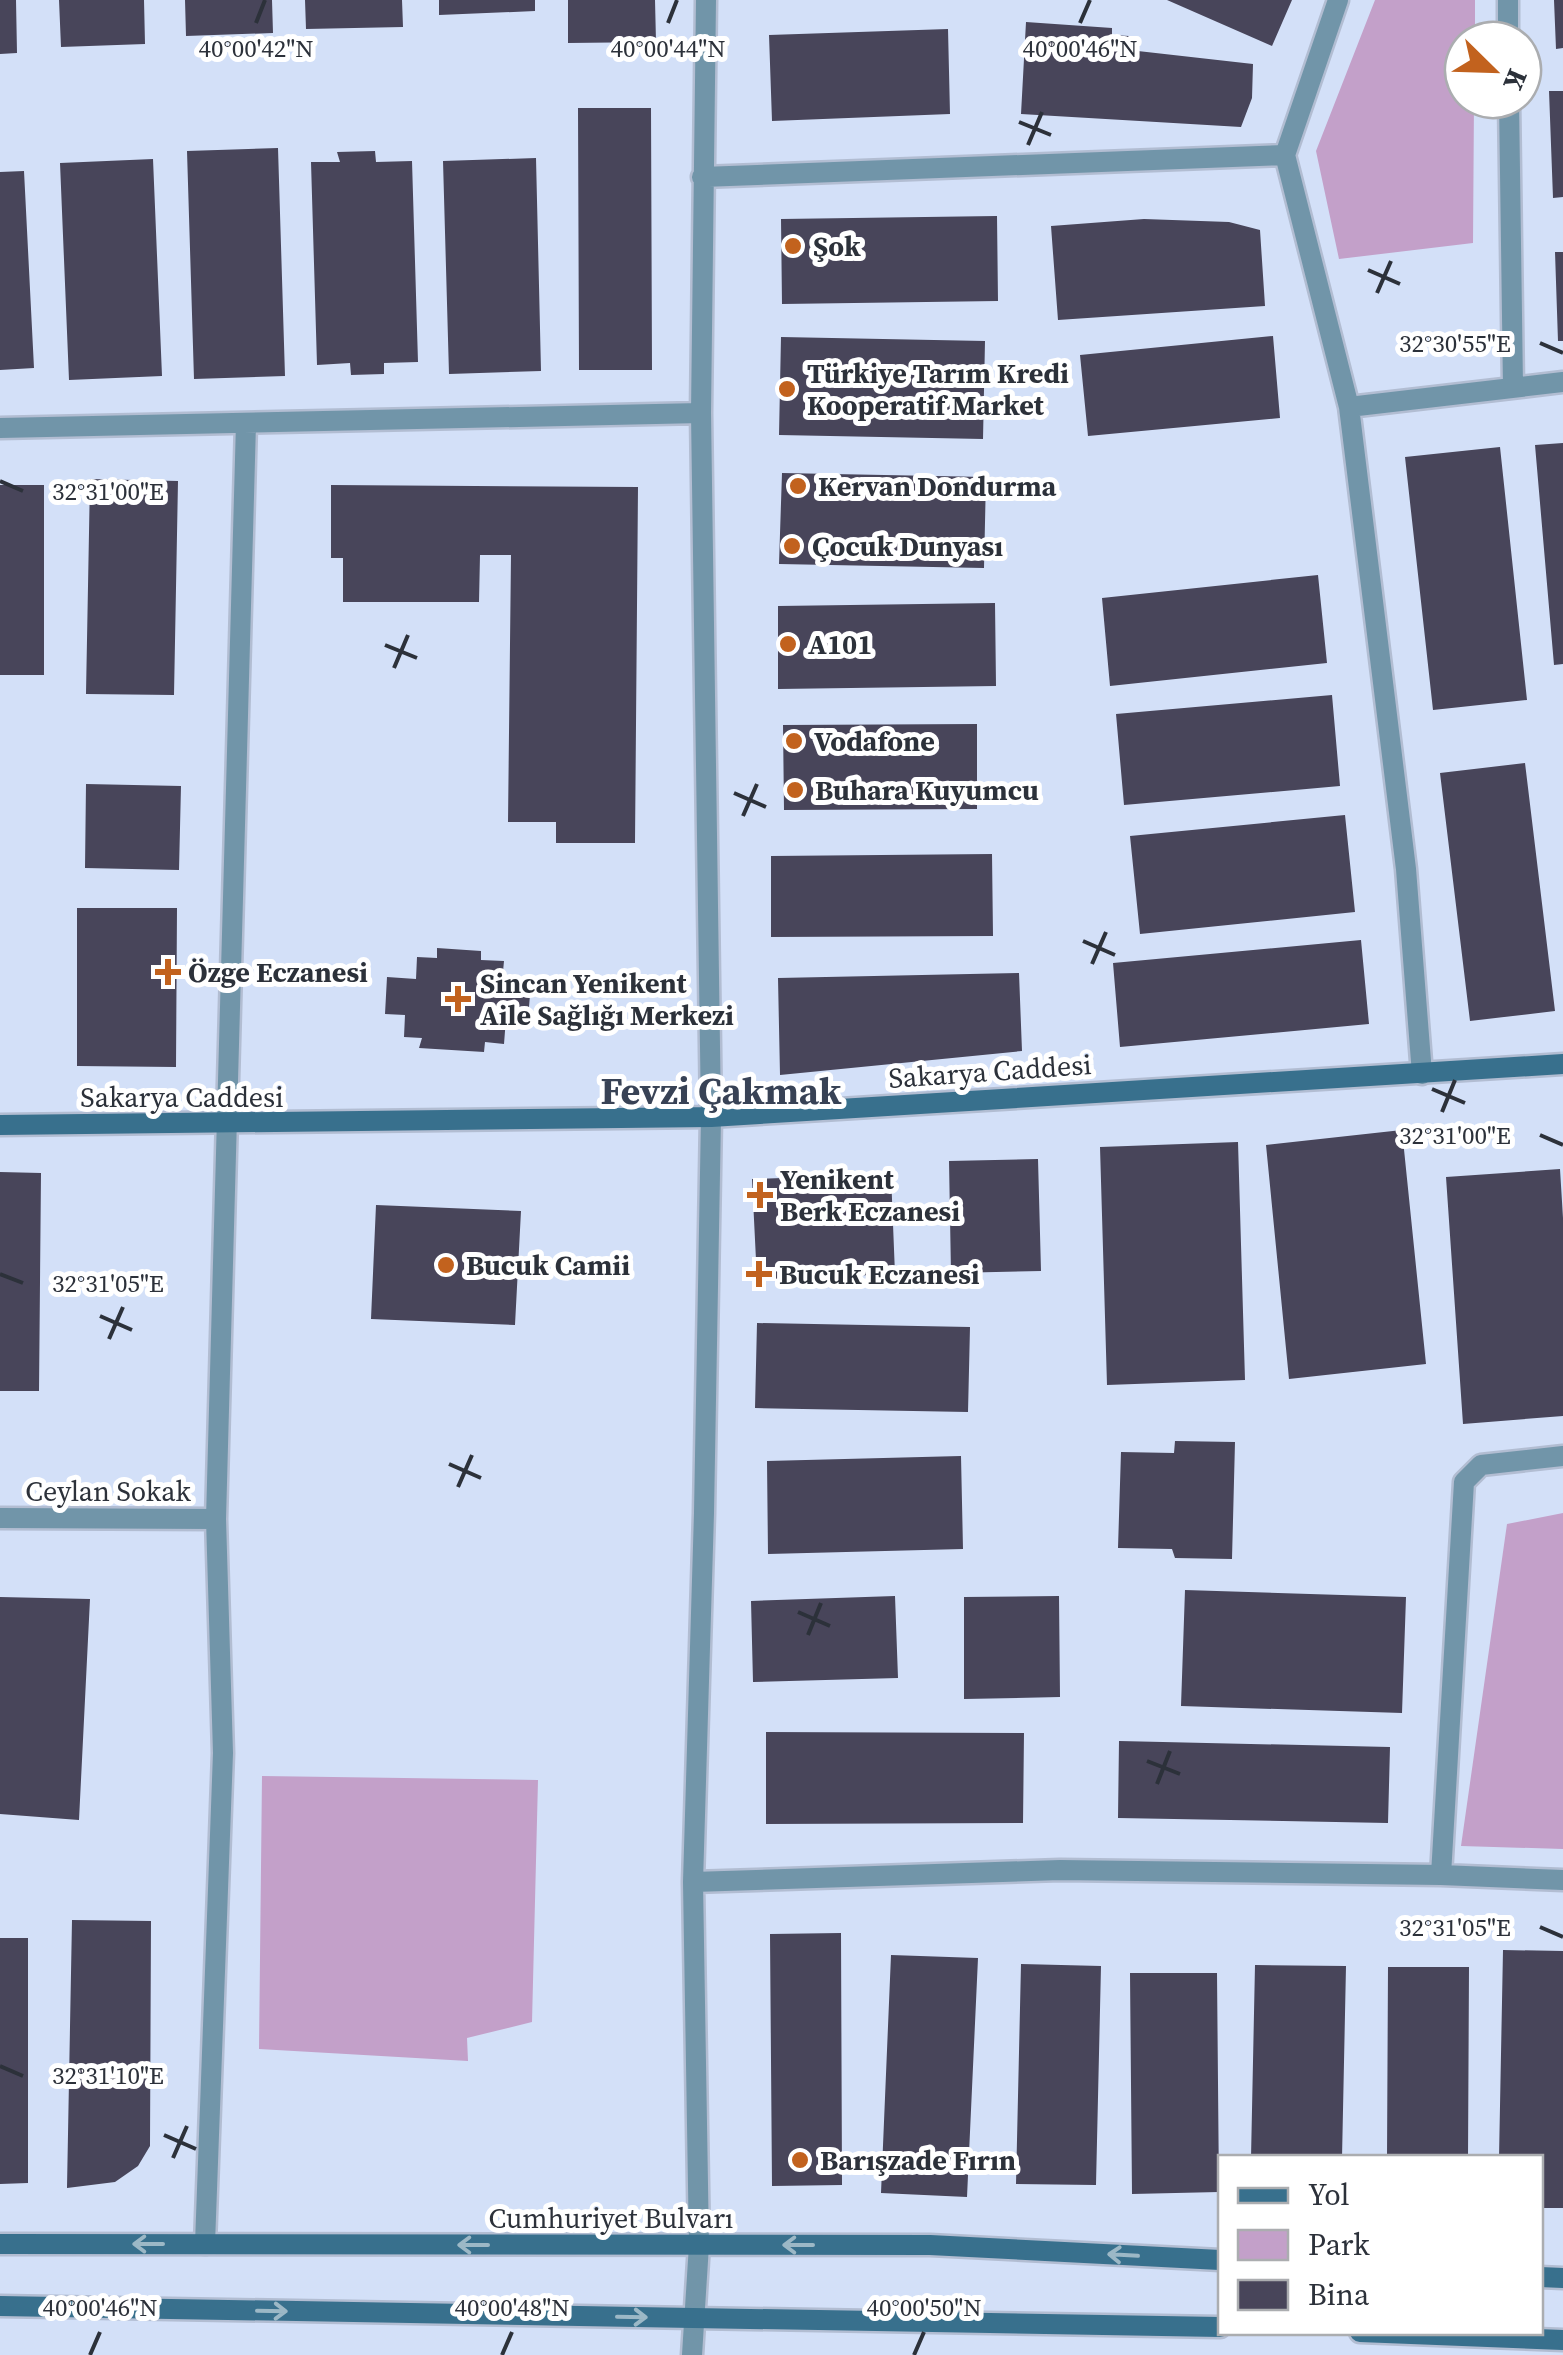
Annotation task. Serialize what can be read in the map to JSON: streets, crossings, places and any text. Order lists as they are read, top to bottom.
{
  "streets": {
    "main road": ["Sakarya Caddesi", "Cumhuriyet Bulvarı"],
    "street": ["Ceylan Sokak"]
  },
  "districts": ["Fevzi Çakmak"],
  "places": {
    "other": [
      "Şok",
      "Türkiye Tarım Kredi Kooperatif Market",
      "Kervan Dondurma",
      "Çocuk Dunyası",
      "A101",
      "Vodafone",
      "Buhara Kuyumcu",
      "Bucuk Camii",
      "Barışzade Fırın"
    ],
    "health": [
      "Özge Eczanesi",
      "Sincan Yenikent Aile Sağlığı Merkezi",
      "Yenikent Berk Eczanesi",
      "Bucuk Eczanesi"
    ]
  },
  "legend": ["Yol", "Park", "Bina"],
  "north": "bottom right",
  "coordinates": [
    "40°00'42\"N",
    "40°00'44\"N",
    "40°00'46\"N",
    "32°30'55\"E",
    "32°31'00\"E",
    "32°31'05\"E",
    "32°31'10\"E",
    "40°00'48\"N",
    "40°00'50\"N"
  ]
}
